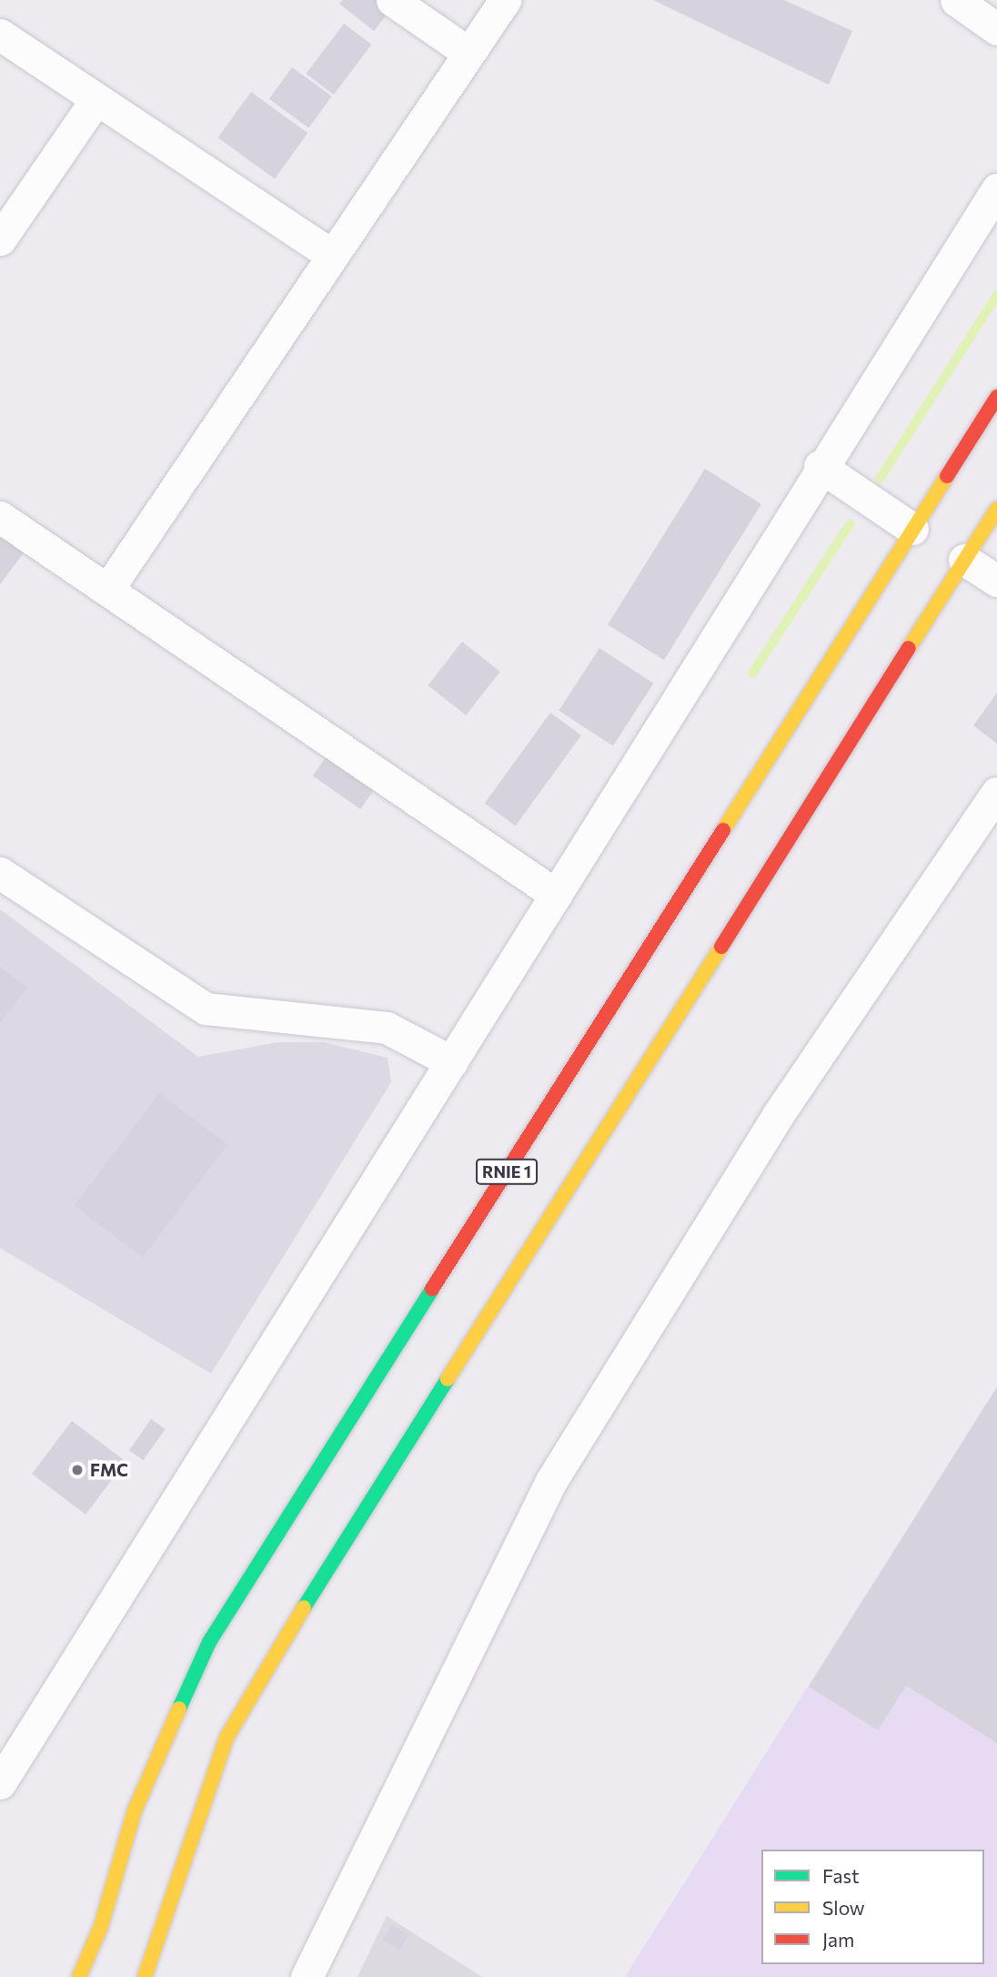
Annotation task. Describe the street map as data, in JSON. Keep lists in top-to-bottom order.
{
  "streets": {
    "highway": ["RNIE 1"]
  },
  "places": ["FMC"],
  "legend": ["Fast", "Slow", "Jam"]
}
